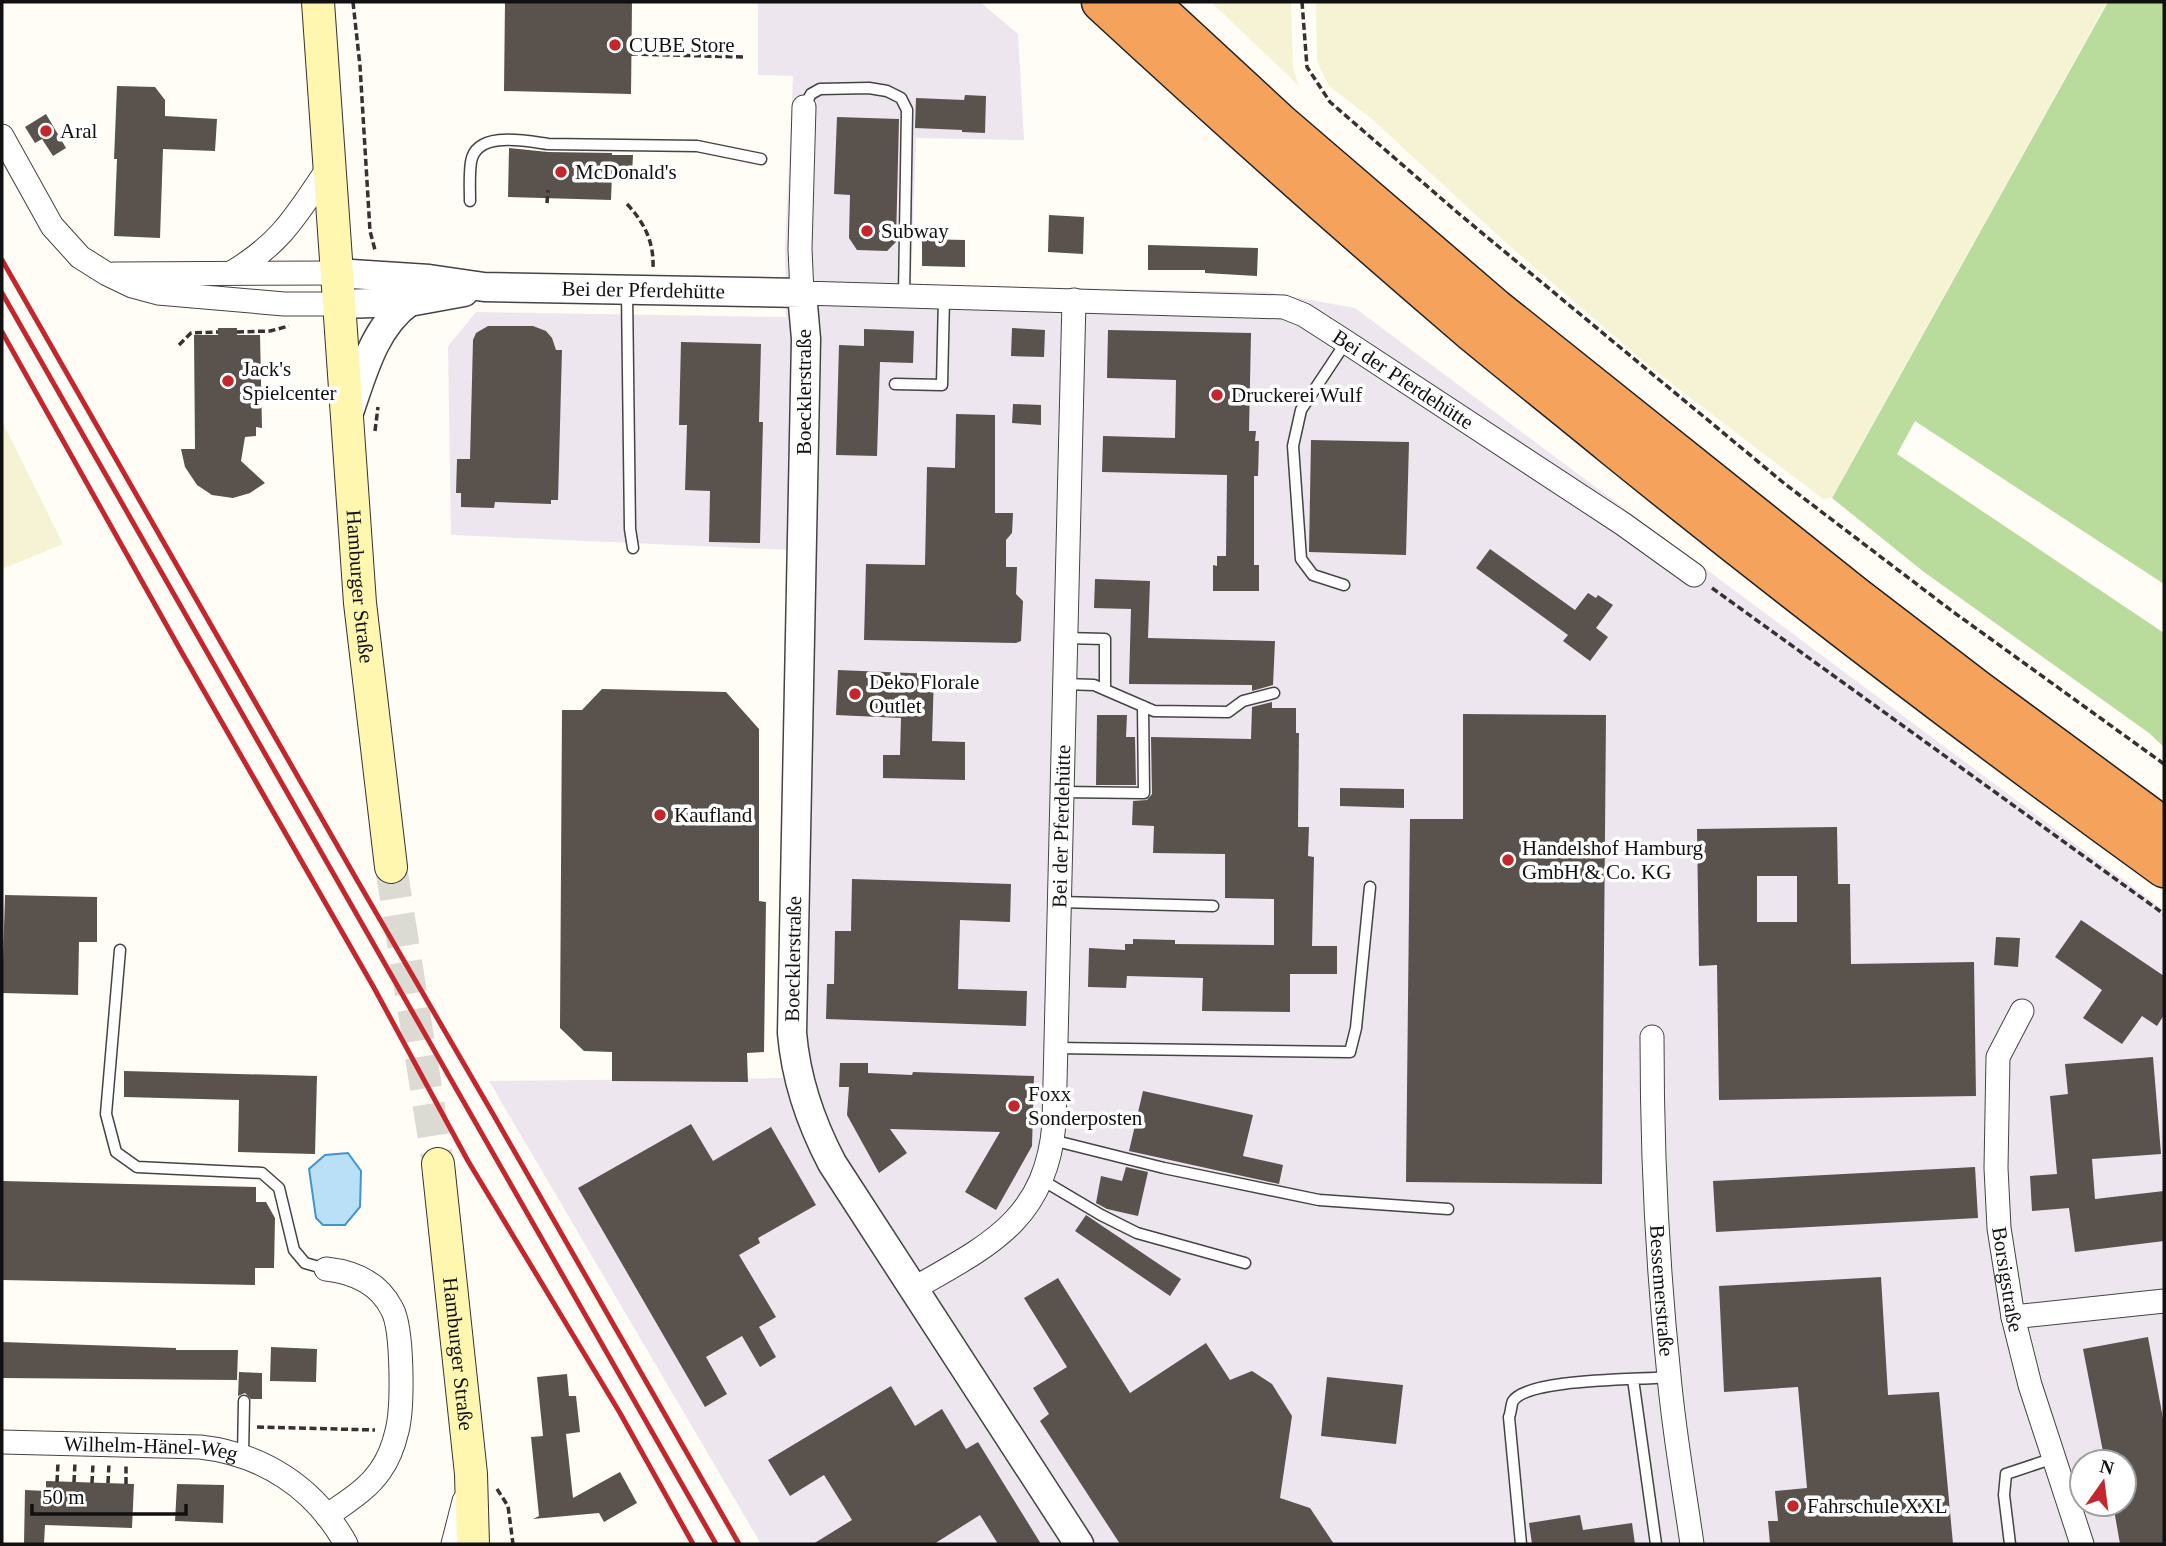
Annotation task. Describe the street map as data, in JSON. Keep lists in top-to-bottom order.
{
  "streets": {
    "main road": ["Hamburger Straße"],
    "street": [
      "Bei der Pferdehütte",
      "Boecklerstraße",
      "Borsigstraße",
      "Bessemerstraße",
      "Wilhelm-Hänel-Weg"
    ]
  },
  "crossings": [
    ["Bei der Pferdehütte", "Boecklerstraße"],
    ["Bei der Pferdehütte", "Hamburger Straße"]
  ],
  "places": [
    "CUBE Store",
    "Aral",
    "McDonald's",
    "Subway",
    "Jack's Spielcenter",
    "Druckerei Wulf",
    "Deko Florale Outlet",
    "Kaufland",
    "Handelshof Hamburg GmbH & Co. KG",
    "Foxx Sonderposten",
    "Fahrschule XXL"
  ],
  "scale_bar": "50 m",
  "north": "top"
}
